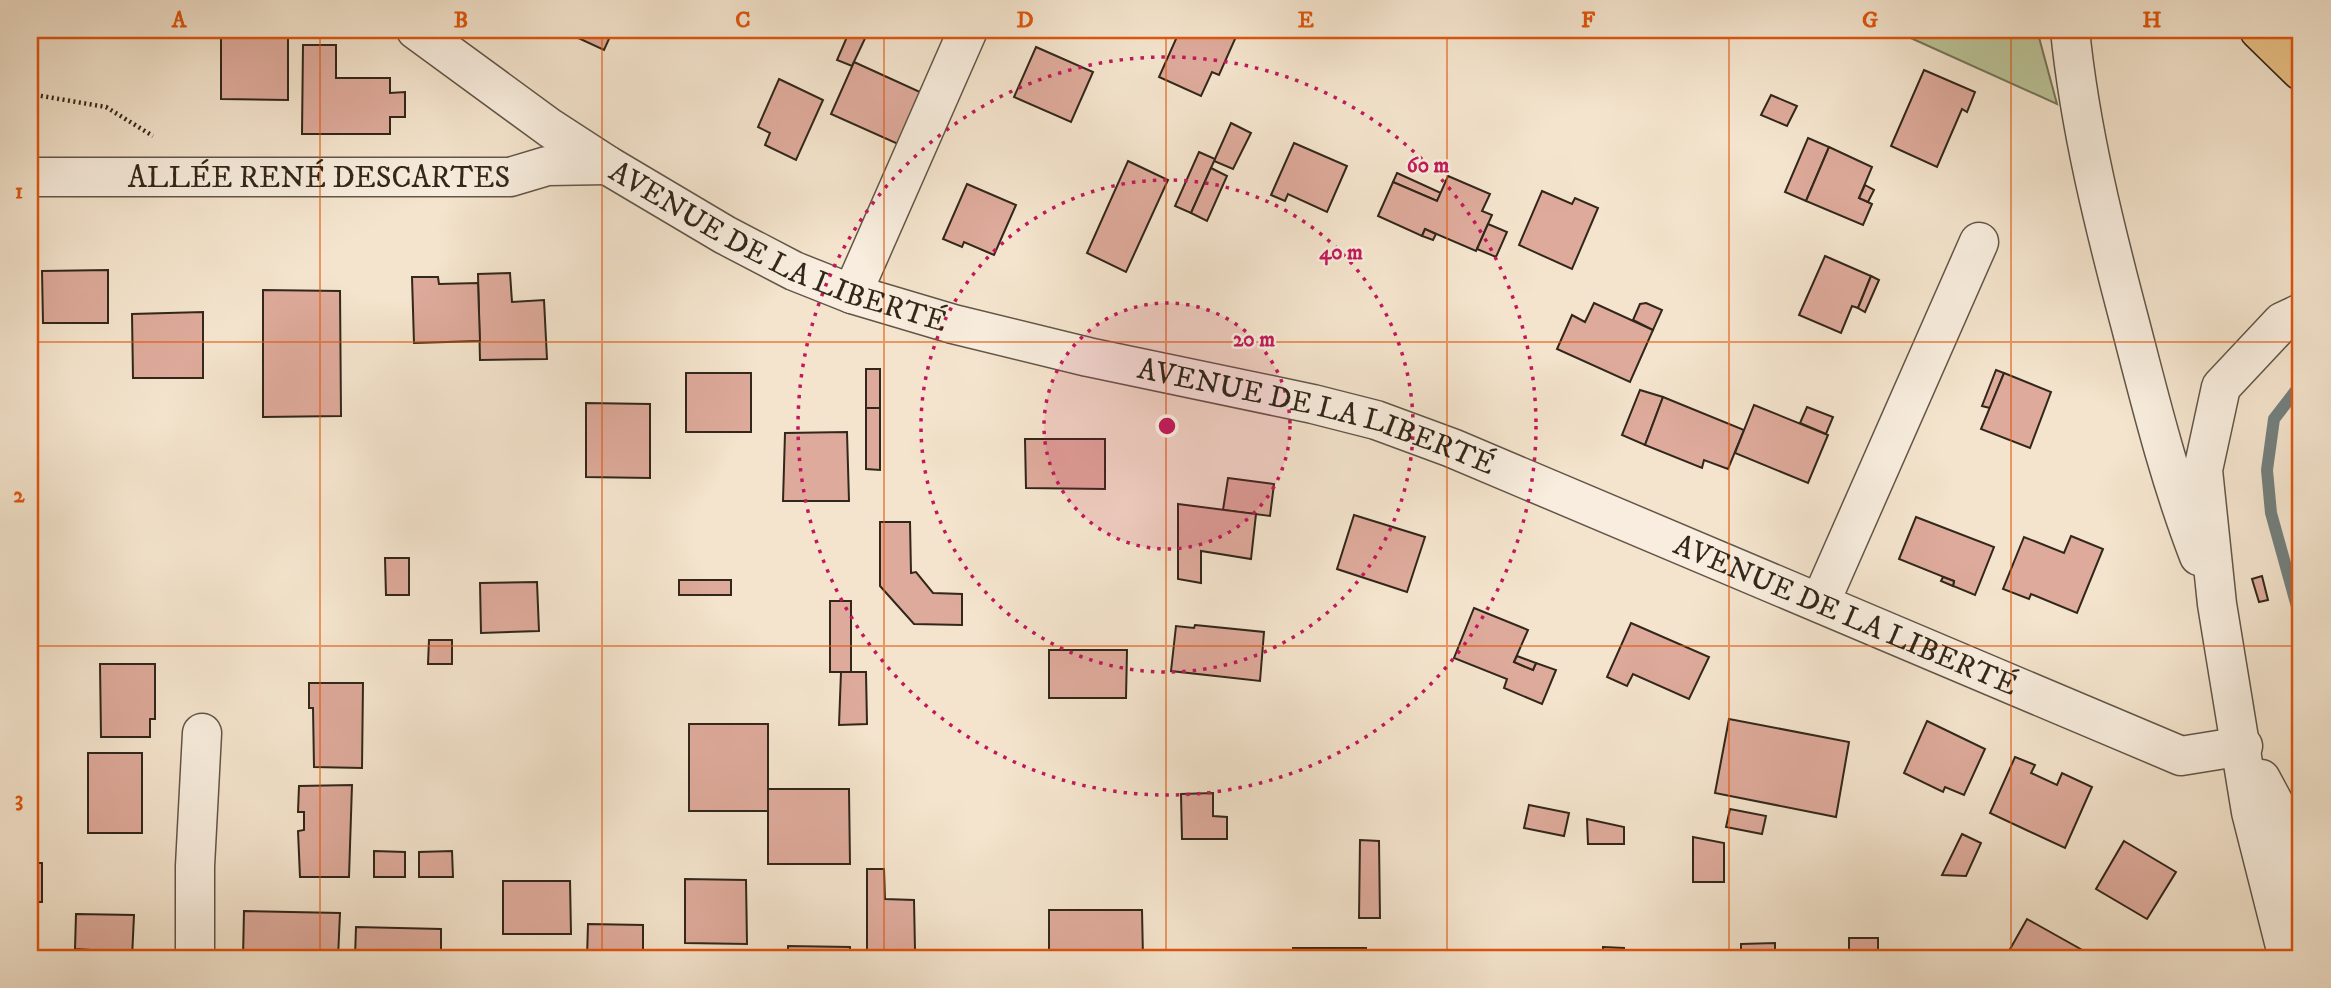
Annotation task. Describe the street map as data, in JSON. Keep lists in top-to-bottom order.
{
  "streets": {
    "street": ["ALLÉE RENÉ DESCARTES", "AVENUE DE LA LIBERTÉ"]
  },
  "crossings": [
    ["ALLÉE RENÉ DESCARTES", "AVENUE DE LA LIBERTÉ"]
  ],
  "grid": {
    "columns": [
      "A",
      "B",
      "C",
      "D",
      "E",
      "F",
      "G",
      "H"
    ],
    "rows": ["1", "2", "3"]
  },
  "rings": ["60 m", "40 m", "20 m"]
}
